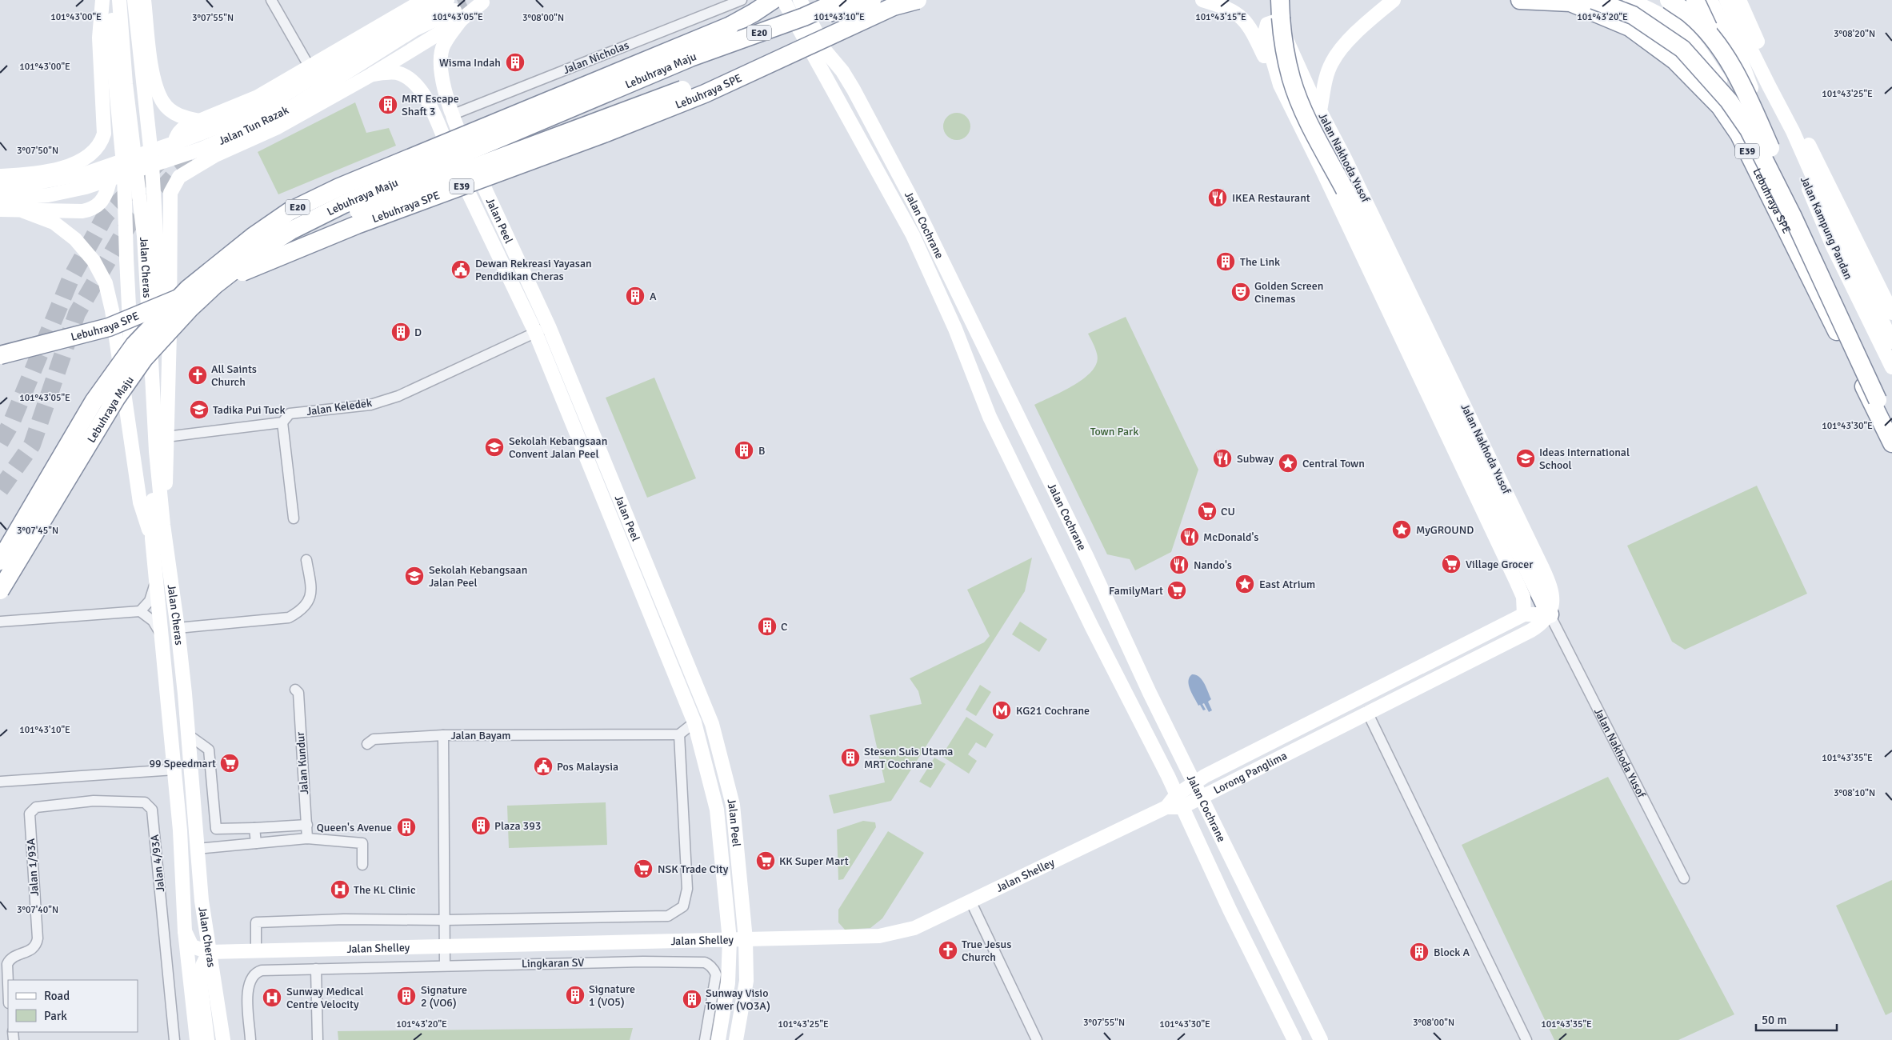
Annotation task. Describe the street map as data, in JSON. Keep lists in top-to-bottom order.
{
  "streets": {
    "highway": [
      "E20",
      "Lebuhraya Maju",
      "Lebuhraya SPE",
      "E39"
    ],
    "street": [
      "Jalan Nicholas",
      "Jalan Tun Razak",
      "Jalan Nakhoda Yusof",
      "Jalan Peel",
      "Jalan Cochrane",
      "Jalan Kampung Pandan",
      "Jalan Cheras",
      "Jalan Keledek",
      "Jalan Bayam",
      "Jalan Kundur",
      "Lorong Panglima",
      "Jalan 4/93A",
      "Jalan 1/93A",
      "Jalan Shelley",
      "Lingkaran SV"
    ]
  },
  "crossings": [
    ["Jalan Nicholas", "Jalan Peel"],
    ["Lebuhraya Maju", "Jalan Cochrane"],
    ["Jalan Tun Razak", "Jalan Peel"],
    ["Jalan Nakhoda Yusof", "Lorong Panglima"],
    ["Jalan Peel", "Jalan Keledek"],
    ["Jalan Peel", "Jalan Shelley"],
    ["Jalan Cochrane", "Lorong Panglima"],
    ["Jalan Cheras", "Jalan Shelley"],
    ["Jalan Bayam", "Jalan Shelley"],
    ["Jalan Bayam", "Lingkaran SV"],
    ["Lorong Panglima", "Jalan Shelley"],
    ["Jalan 4/93A", "Jalan 1/93A"]
  ],
  "parks": ["Town Park"],
  "places": {
    "building": [
      "Wisma Indah",
      "MRT Escape Shaft 3",
      "The Link",
      "A",
      "D",
      "B",
      "C",
      "Stesen Suis Utama MRT Cochrane",
      "Plaza 393",
      "Queen's Avenue",
      "Block A",
      "Signature 1 (VO5)",
      "Signature 2 (VO6)",
      "Sunway Visio Tower (VO3A)"
    ],
    "restaurant": [
      "IKEA Restaurant",
      "Subway",
      "McDonald's",
      "Nando's"
    ],
    "public building": ["Dewan Rekreasi Yayasan Pendidikan Cheras", "Pos Malaysia"],
    "theatre": ["Golden Screen Cinemas"],
    "church": ["All Saints Church", "True Jesus Church"],
    "school or university": [
      "Tadika Pui Tuck",
      "Sekolah Kebangsaan Convent Jalan Peel",
      "Ideas International School",
      "Sekolah Kebangsaan Jalan Peel"
    ],
    "place": ["Central Town", "MyGROUND", "East Atrium"],
    "supermarket": [
      "CU",
      "Village Grocer",
      "FamilyMart",
      "99 Speedmart",
      "KK Super Mart",
      "NSK Trade City"
    ],
    "metro station": ["KG21 Cochrane"],
    "hospital": ["The KL Clinic", "Sunway Medical Centre Velocity"]
  },
  "legend": ["Road", "Park"],
  "scale_bar": "50 m",
  "coordinates": [
    "101°43'00\"E",
    "101°43'05\"E",
    "101°43'10\"E",
    "101°43'15\"E",
    "101°43'20\"E",
    "3°07'55\"N",
    "3°08'00\"N",
    "3°08'20\"N",
    "101°43'25\"E",
    "3°07'50\"N",
    "101°43'30\"E",
    "3°07'45\"N",
    "101°43'35\"E",
    "3°08'10\"N",
    "3°07'40\"N"
  ]
}
